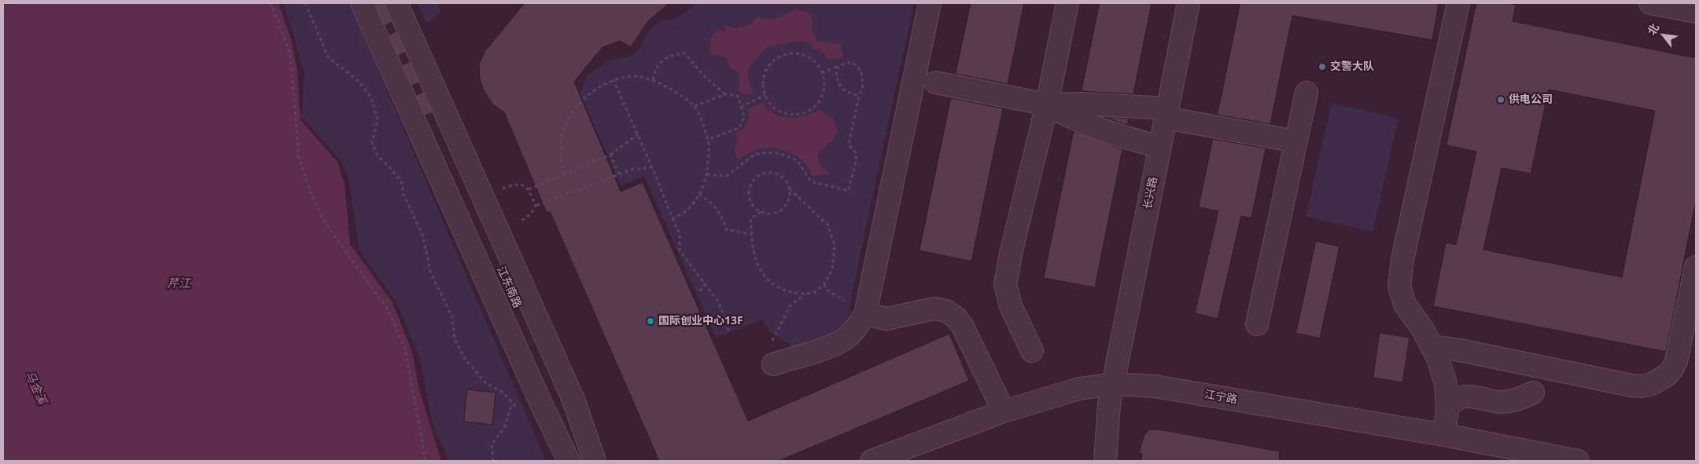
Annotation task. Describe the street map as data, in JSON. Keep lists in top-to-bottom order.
{
  "streets": {
    "street": ["长兴路", "江东南路", "江宁路"]
  },
  "crossings": [
    ["长兴路", "江宁路"]
  ],
  "water": ["芹江", "马金溪"],
  "places": ["交警大队", "供电公司", "国际创业中心13F"],
  "north": "top left"
}
